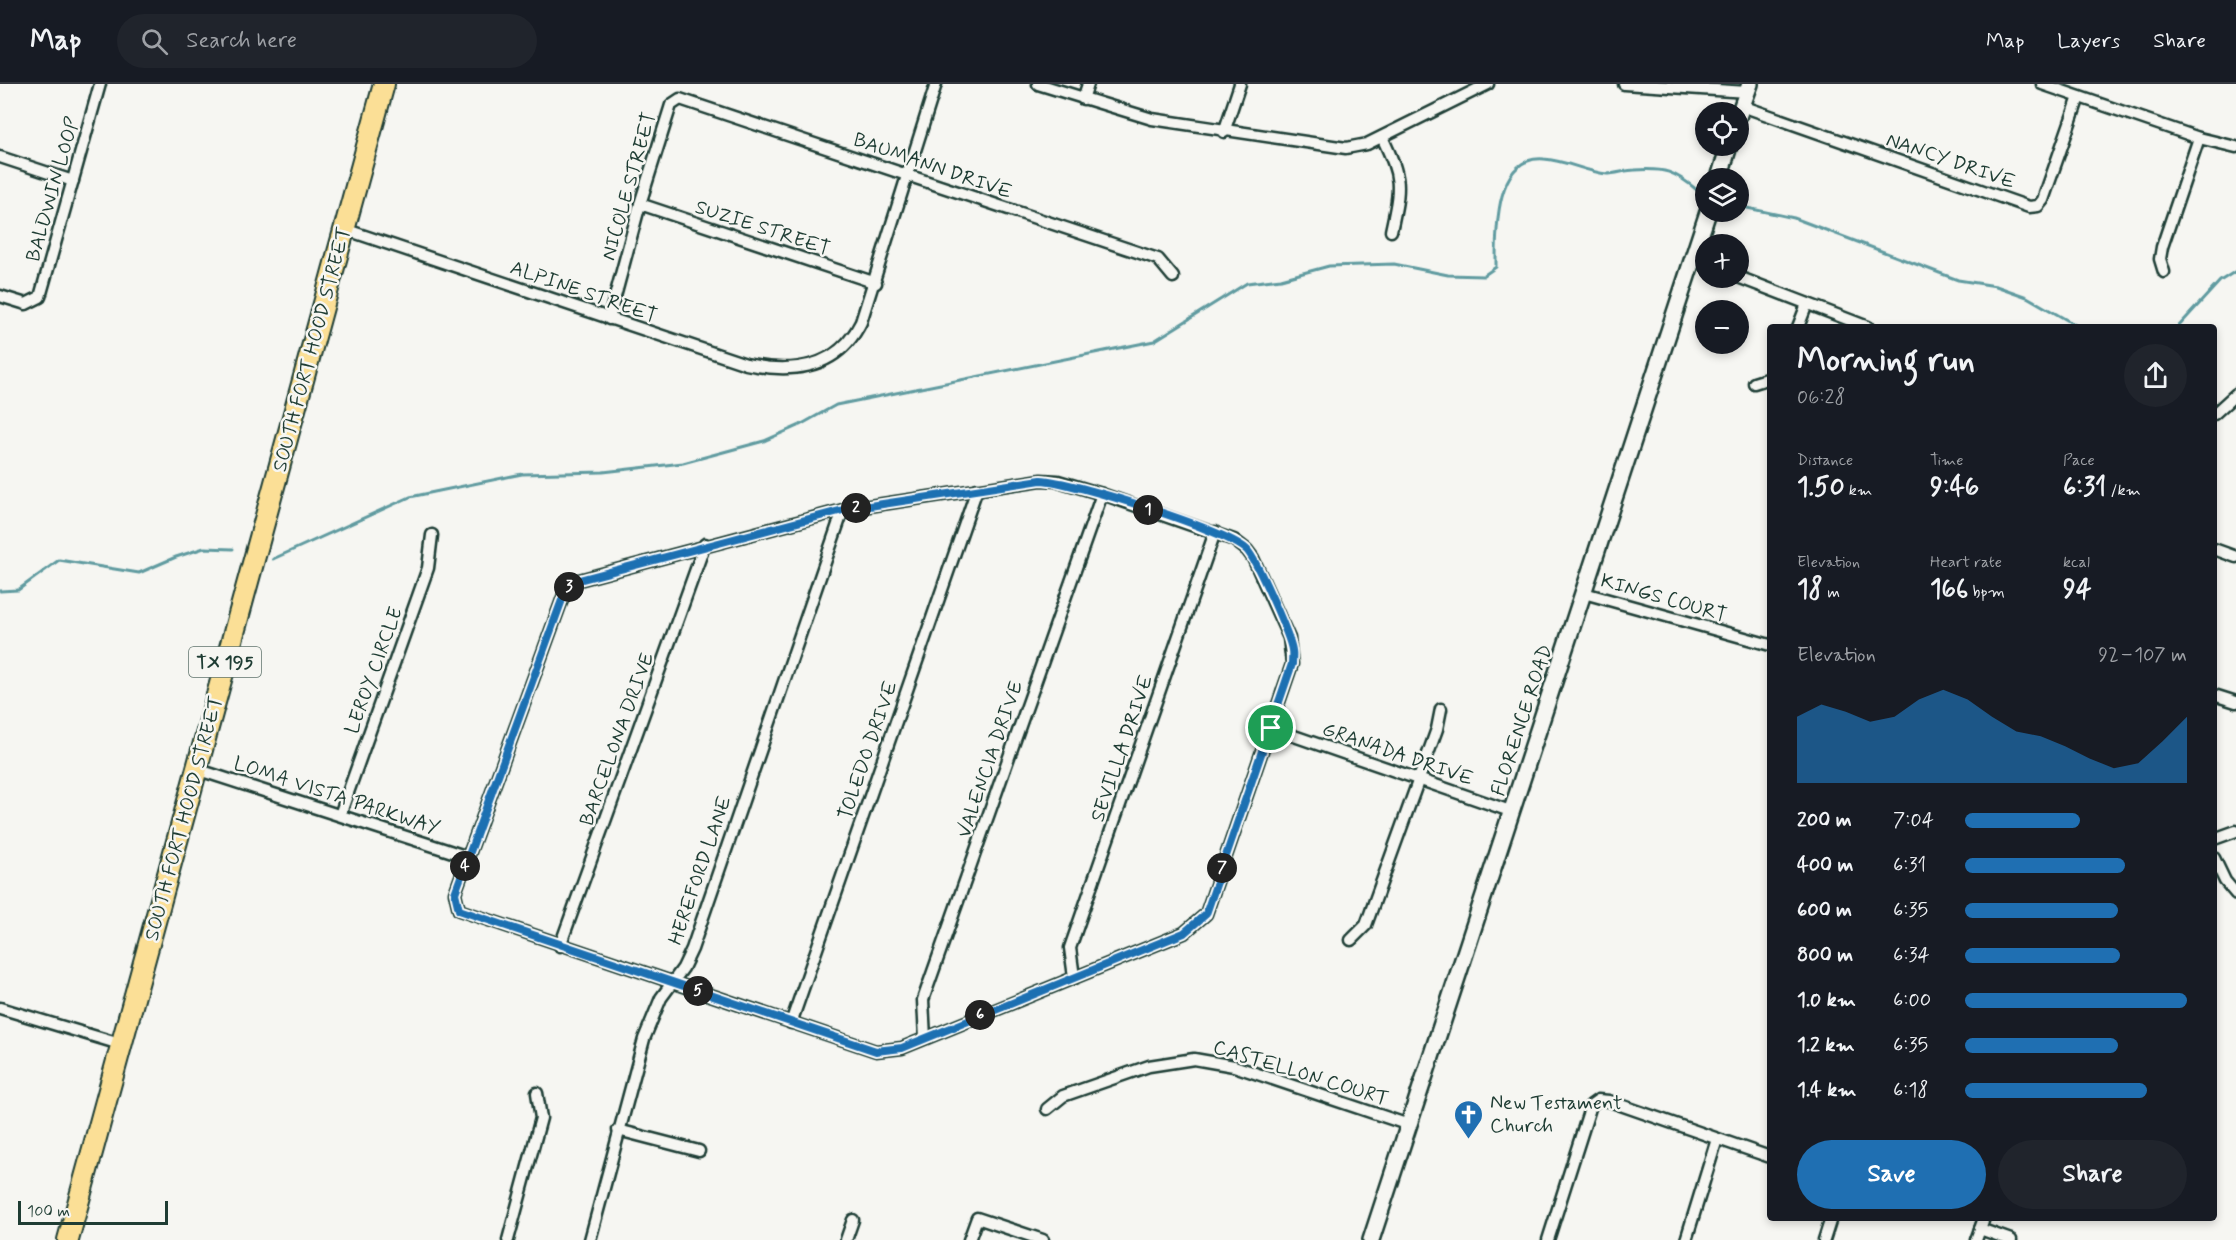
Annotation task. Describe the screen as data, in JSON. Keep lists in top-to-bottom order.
{
  "streets": {
    "highway": ["SOUTH FORT HOOD STREET", "TX 195"],
    "street": [
      "NANCY DRIVE",
      "BAUMANN DRIVE",
      "NICOLE STREET",
      "BALDWIN LOOP",
      "SUZIE STREET",
      "ALPINE STREET",
      "KINGS COURT",
      "LEROY CIRCLE",
      "FLORENCE ROAD",
      "BARCELONA DRIVE",
      "SEVILLA DRIVE",
      "TOLEDO DRIVE",
      "GRANADA DRIVE",
      "VALENCIA DRIVE",
      "LOMA VISTA PARKWAY",
      "HEREFORD LANE",
      "CASTELLON COURT"
    ]
  },
  "crossings": [
    ["BAUMANN DRIVE", "NICOLE STREET"],
    ["BAUMANN DRIVE", "ALPINE STREET"],
    ["NICOLE STREET", "SUZIE STREET"],
    ["NICOLE STREET", "ALPINE STREET"],
    ["SUZIE STREET", "ALPINE STREET"],
    ["ALPINE STREET", "SOUTH FORT HOOD STREET"],
    ["SOUTH FORT HOOD STREET", "LOMA VISTA PARKWAY"],
    ["KINGS COURT", "FLORENCE ROAD"],
    ["LEROY CIRCLE", "LOMA VISTA PARKWAY"],
    ["FLORENCE ROAD", "GRANADA DRIVE"],
    ["FLORENCE ROAD", "CASTELLON COURT"]
  ],
  "places": {
    "church": ["New Testament Church"]
  },
  "scale_bar": "100 m",
  "page": {
    "header": "Map",
    "search": "Search here",
    "nav": ["Map", "Layers", "Share"],
    "map_buttons": ["+", "−"],
    "heading": ["Morning run", "06:28"],
    "stats": [
      ["Distance", "1.50 km"],
      ["Time", "9:46"],
      ["Pace", "6:31 /km"],
      ["Elevation", "18 m"],
      ["Heart rate", "166 bpm"],
      ["kcal", "94"]
    ],
    "pins": [
      "2",
      "1",
      "3",
      "4",
      "7",
      "5",
      "6"
    ],
    "chart": ["Elevation", "92–107 m"],
    "list": [
      {
        "name": "200 m",
        "note": "7:04"
      },
      {
        "name": "400 m",
        "note": "6:31"
      },
      {
        "name": "600 m",
        "note": "6:35"
      },
      {
        "name": "800 m",
        "note": "6:34"
      },
      {
        "name": "1.0 km",
        "note": "6:00"
      },
      {
        "name": "1.2 km",
        "note": "6:35"
      },
      {
        "name": "1.4 km",
        "note": "6:18"
      }
    ],
    "buttons": ["Save", "Share"],
    "scale": "100 m"
  }
}
